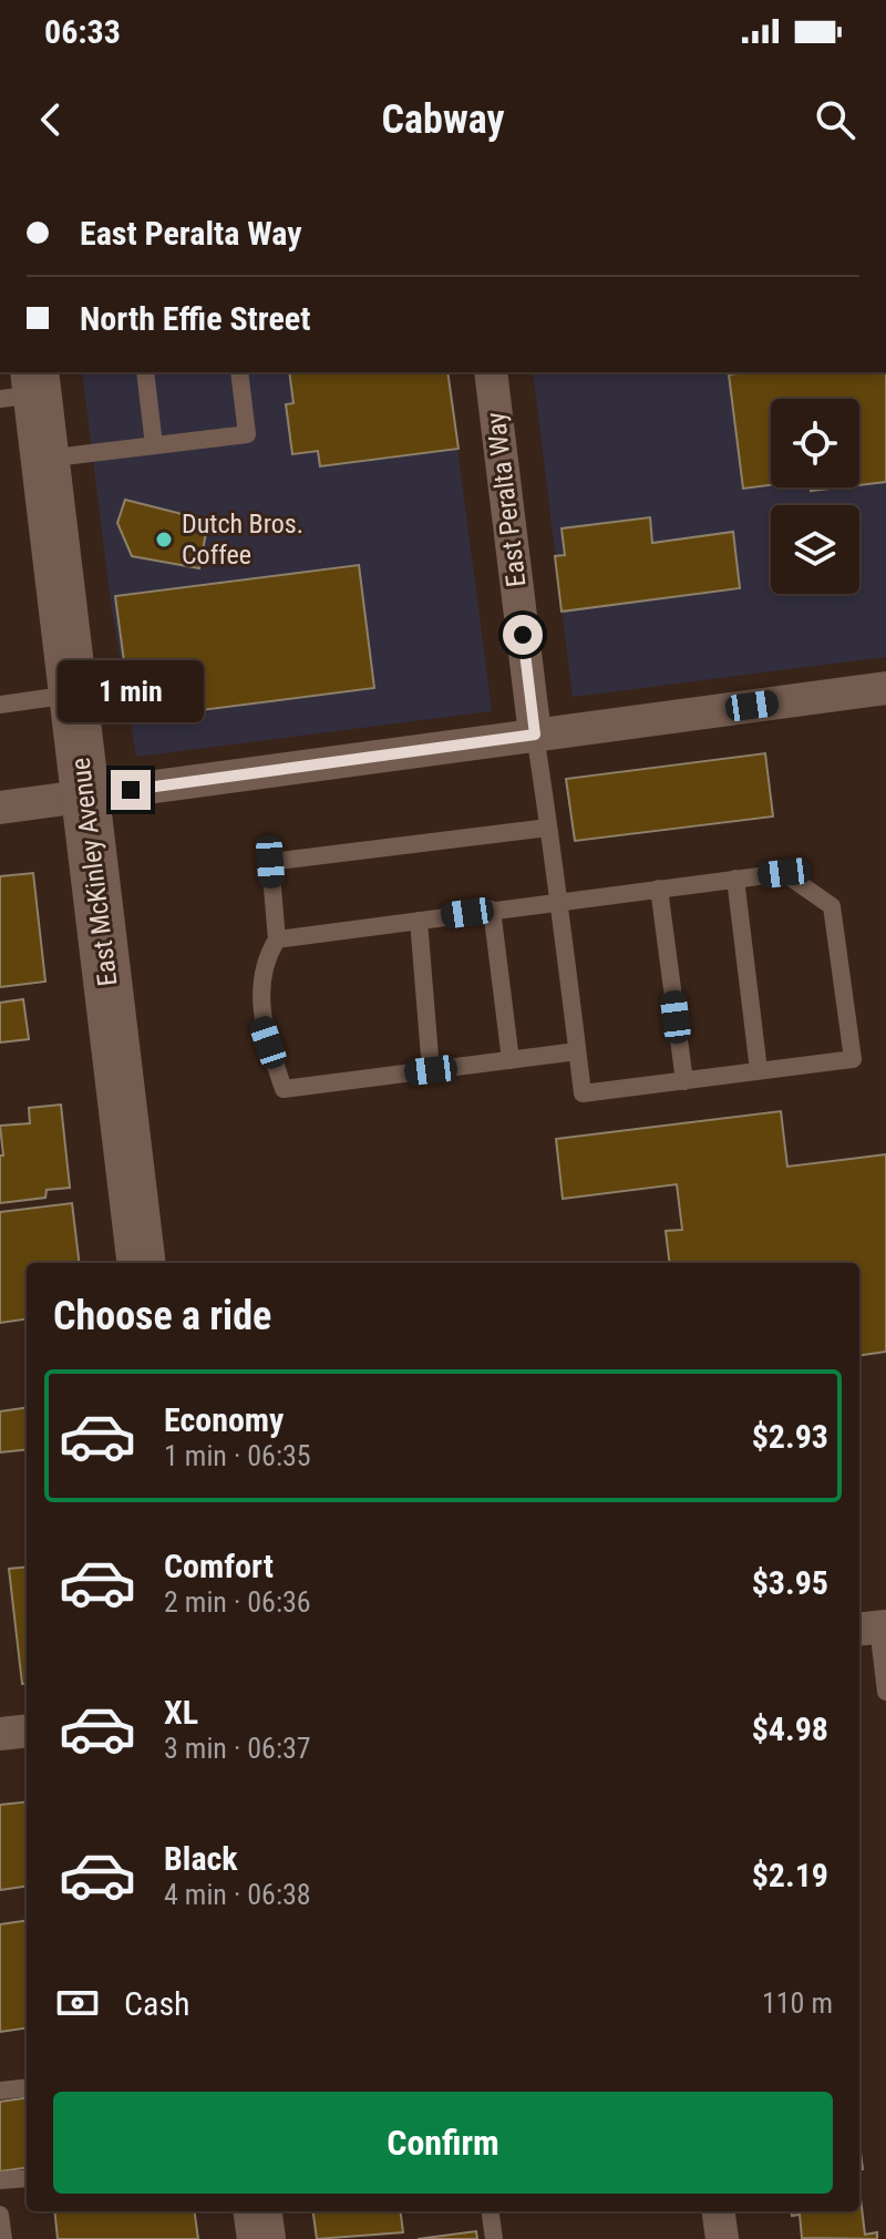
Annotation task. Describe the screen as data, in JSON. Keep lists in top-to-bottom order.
{
  "streets": {
    "main road": ["East McKinley Avenue"],
    "street": ["East Peralta Way"]
  },
  "places": ["Dutch Bros. Coffee"],
  "page": {
    "status": "06:33",
    "header": "Cabway",
    "banner": ["East Peralta Way", "North Effie Street"],
    "bubble": "1 min",
    "heading": "Choose a ride",
    "list": [
      {
        "name": "Economy",
        "note": "1 min · 06:35",
        "value": "$2.93"
      },
      {
        "name": "Comfort",
        "note": "2 min · 06:36",
        "value": "$3.95"
      },
      {
        "name": "XL",
        "note": "3 min · 06:37",
        "value": "$4.98"
      },
      {
        "name": "Black",
        "note": "4 min · 06:38",
        "value": "$2.19"
      }
    ],
    "pay": ["Cash", "110 m"],
    "buttons": "Confirm"
  }
}
